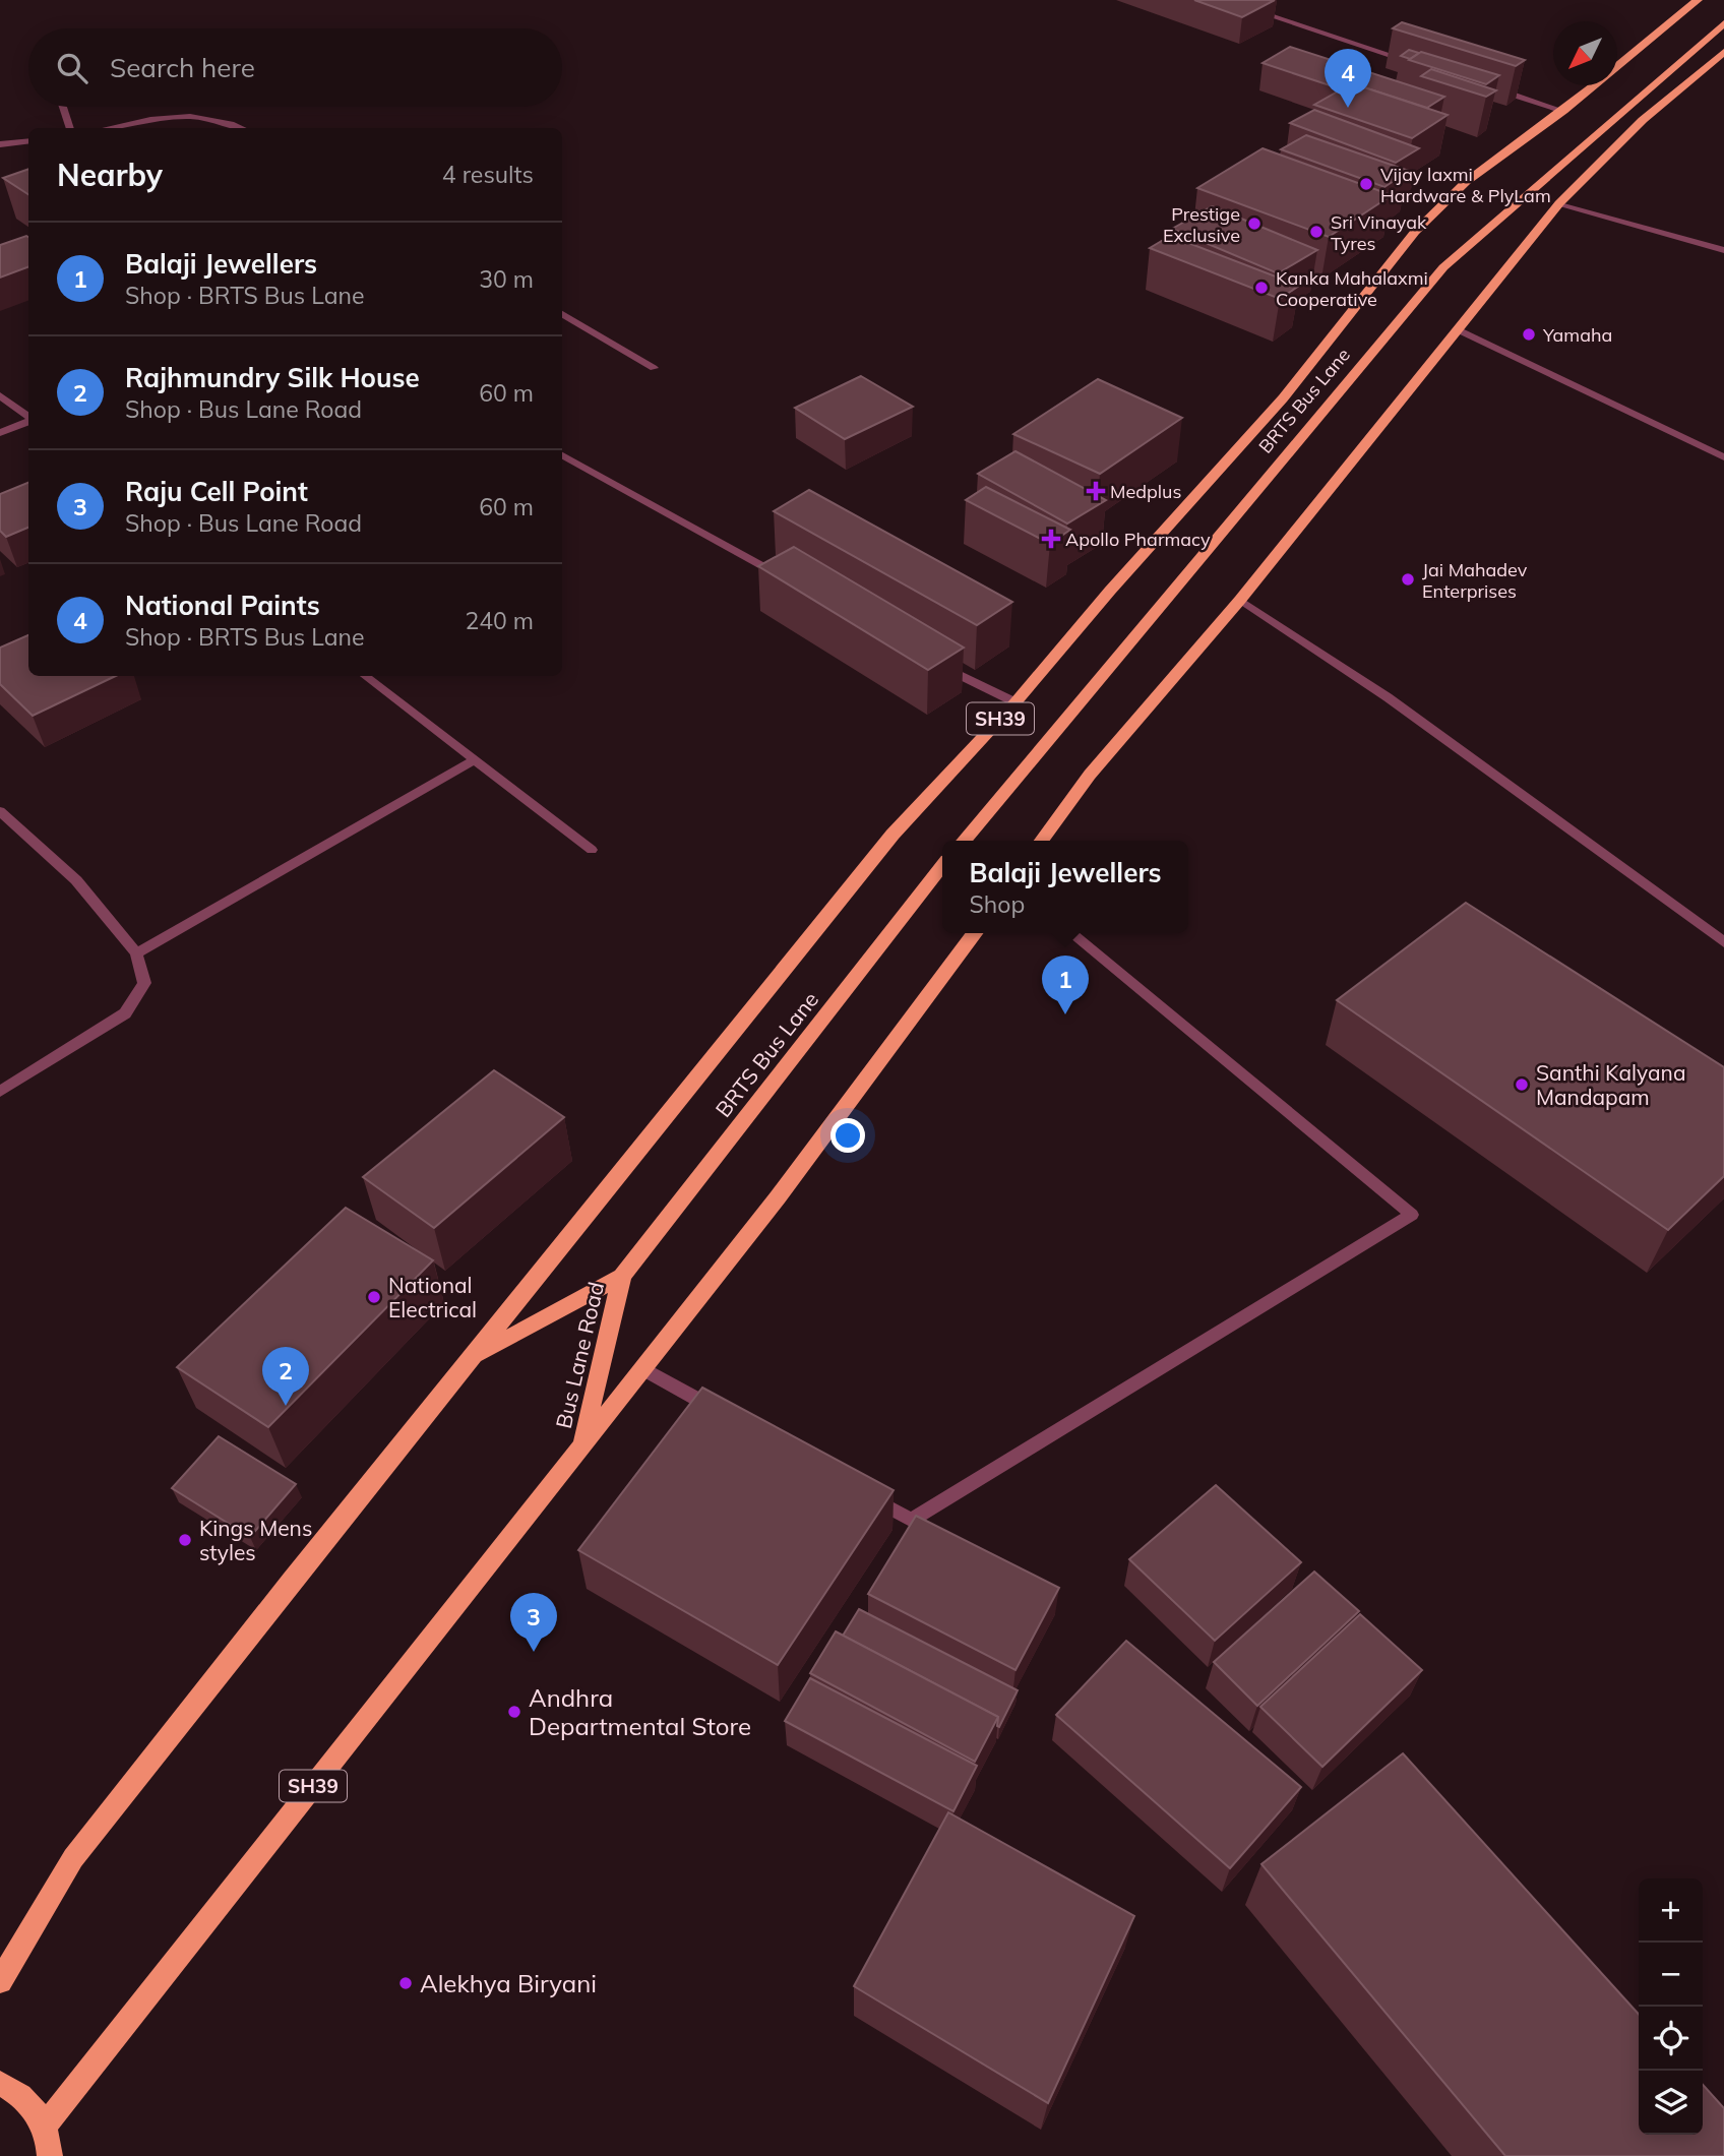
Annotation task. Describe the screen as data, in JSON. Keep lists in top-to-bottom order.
{
  "streets": {
    "main road": ["BRTS Bus Lane", "SH39", "Bus Lane Road"]
  },
  "crossings": [
    ["BRTS Bus Lane", "Bus Lane Road"],
    ["SH39", "Bus Lane Road"]
  ],
  "places": {
    "other": [
      "Vijay laxmi Hardware & PlyLam",
      "Prestige Exclusive",
      "Sri Vinayak Tyres",
      "Kanka Mahalaxmi Cooperative",
      "Yamaha",
      "Jai Mahadev Enterprises",
      "Santhi Kalyana Mandapam",
      "National Electrical",
      "Kings Mens styles",
      "Andhra Departmental Store",
      "Alekhya Biryani"
    ],
    "health": ["Medplus", "Apollo Pharmacy"]
  },
  "north": "bottom left",
  "page": {
    "search": "Search here",
    "pins": [
      "4",
      "1",
      "2",
      "3"
    ],
    "heading": ["Nearby", "4 results"],
    "list": [
      {
        "mark": "1",
        "name": "Balaji Jewellers",
        "note": "Shop · BRTS Bus Lane",
        "value": "30 m"
      },
      {
        "mark": "2",
        "name": "Rajhmundry Silk House",
        "note": "Shop · Bus Lane Road",
        "value": "60 m"
      },
      {
        "mark": "3",
        "name": "Raju Cell Point",
        "note": "Shop · Bus Lane Road",
        "value": "60 m"
      },
      {
        "mark": "4",
        "name": "National Paints",
        "note": "Shop · BRTS Bus Lane",
        "value": "240 m"
      }
    ],
    "popup": ["Balaji Jewellers", "Shop"],
    "map_buttons": ["+", "−"]
  }
}
